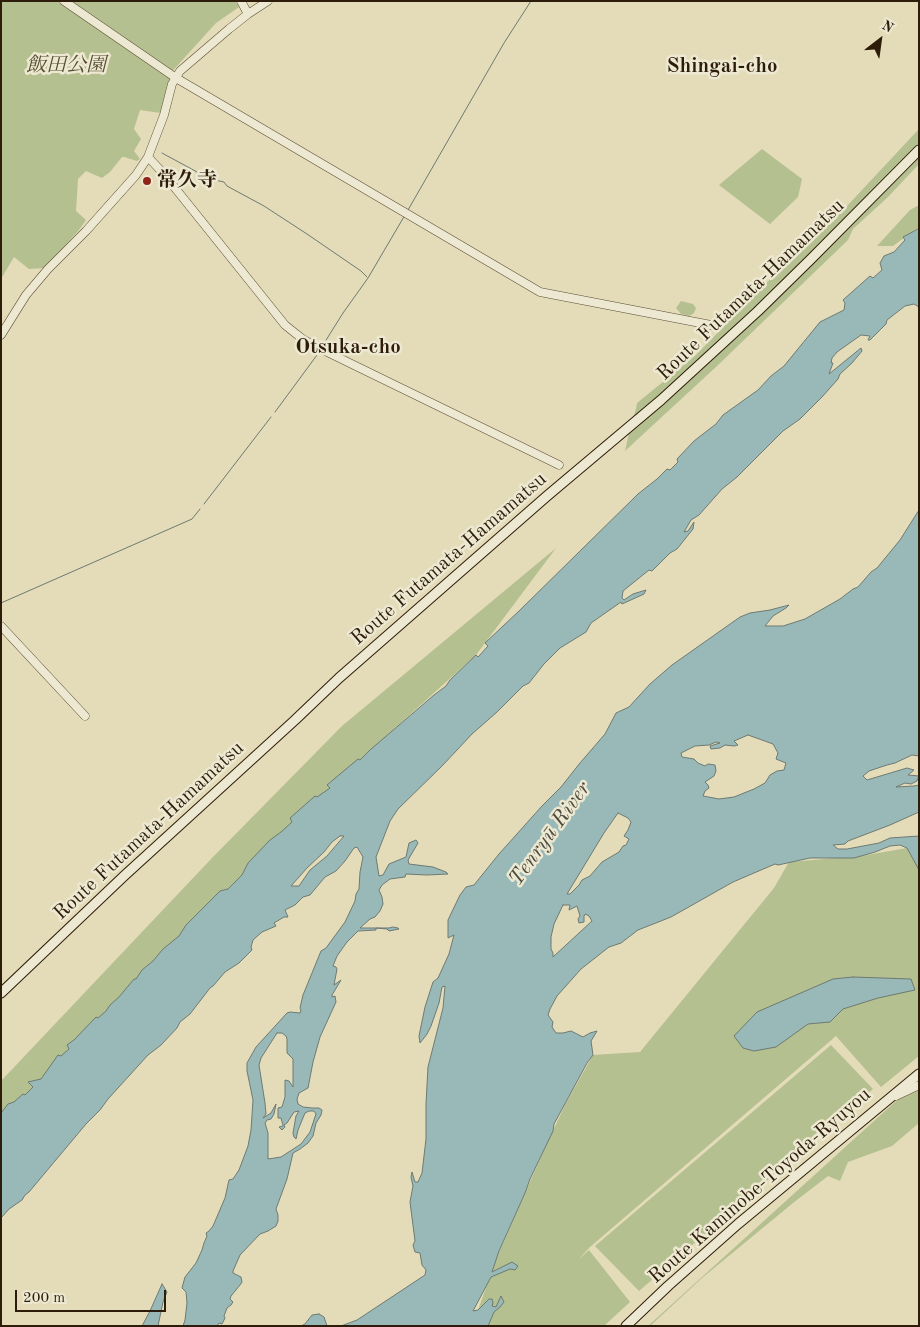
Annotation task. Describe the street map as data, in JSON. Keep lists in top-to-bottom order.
{
  "streets": {
    "main road": ["Route Futamata-Hamamatsu", "Route Kaminobe-Toyoda-Ryuyou"]
  },
  "districts": ["Shingai-cho", "Otsuka-cho"],
  "water": ["Tenryū River"],
  "parks": ["飯田公園"],
  "places": ["常久寺"],
  "scale_bar": "200 m",
  "north": "top right"
}
